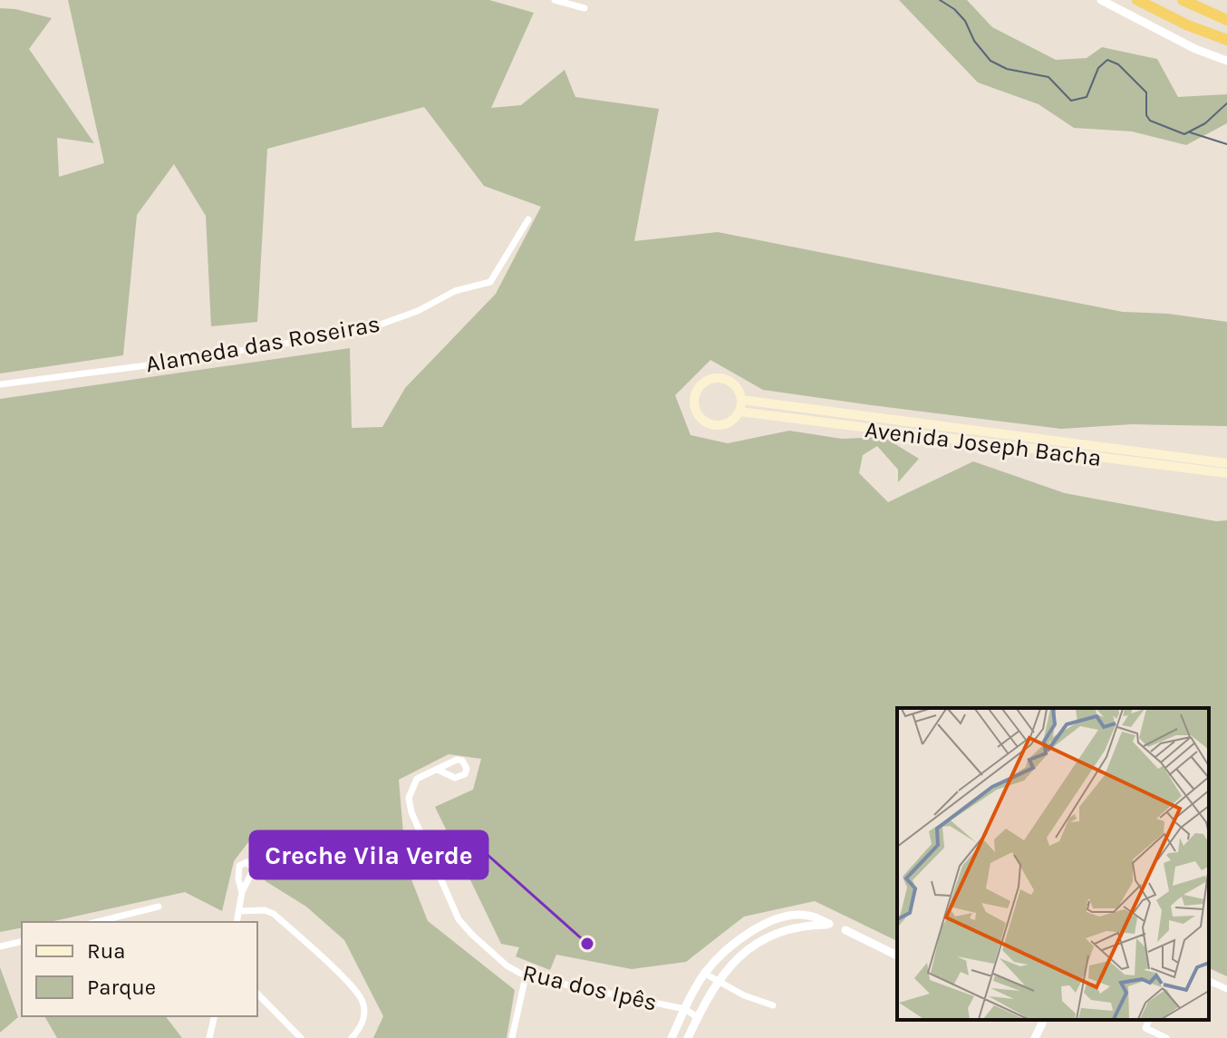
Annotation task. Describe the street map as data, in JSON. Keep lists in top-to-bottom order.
{
  "streets": {
    "main road": ["Avenida Joseph Bacha"],
    "street": ["Alameda das Roseiras", "Rua dos Ipês"]
  },
  "places": ["Creche Vila Verde"],
  "legend": ["Rua", "Parque"]
}
